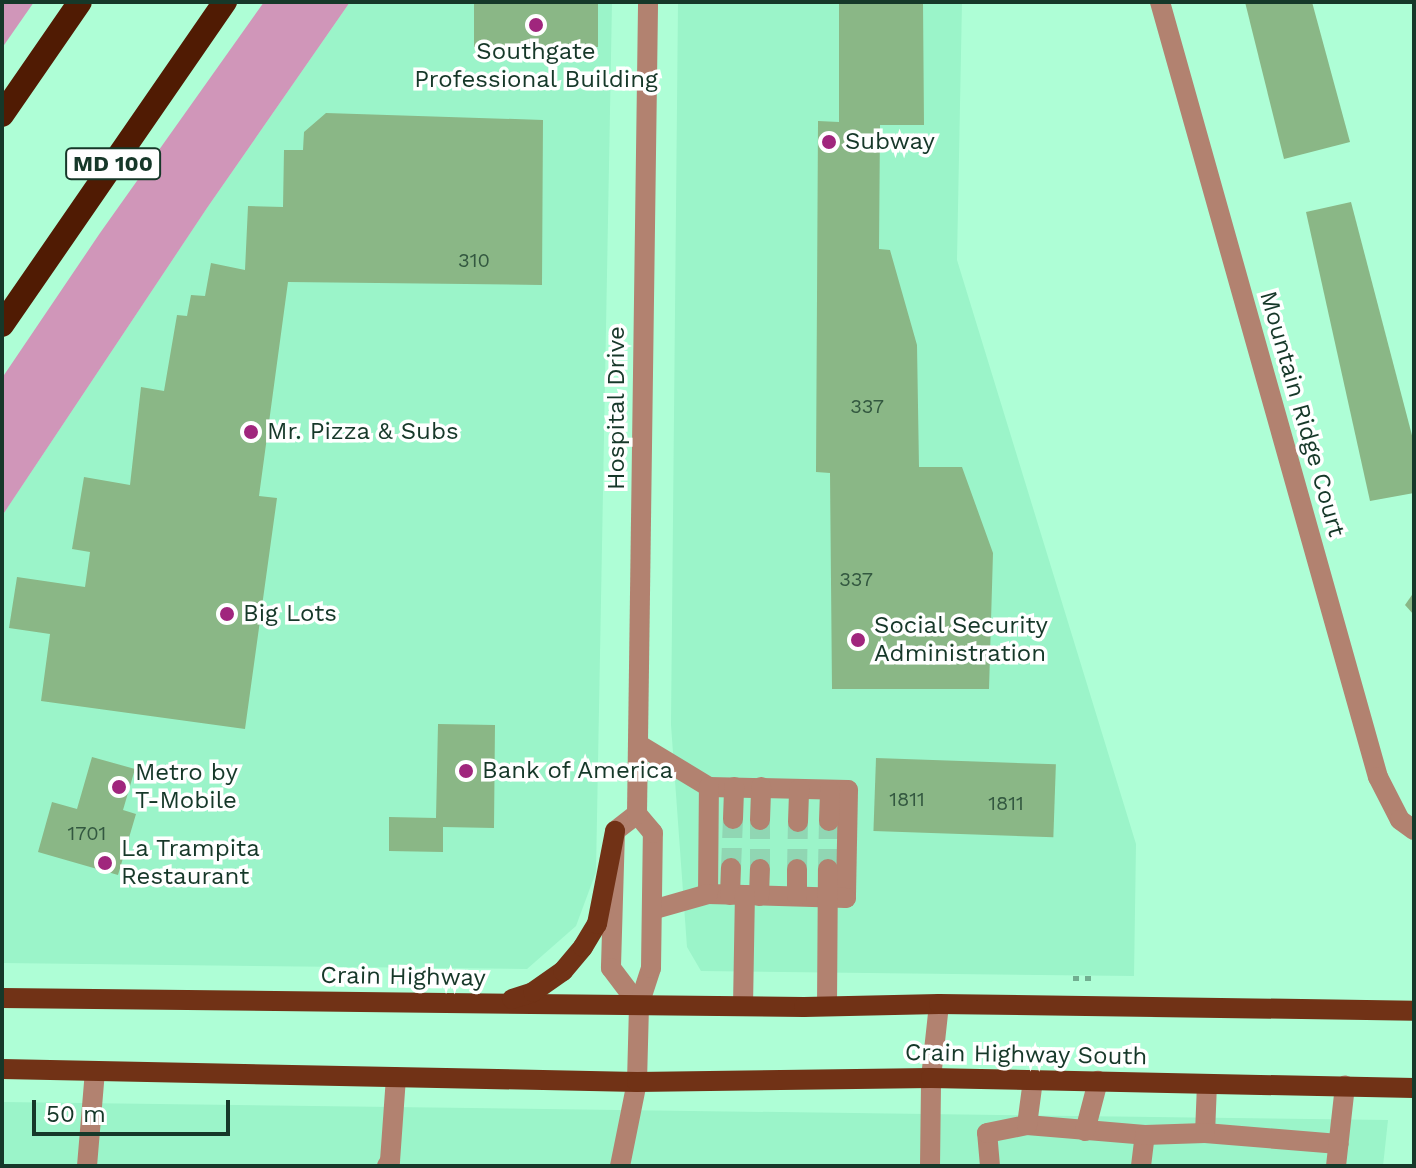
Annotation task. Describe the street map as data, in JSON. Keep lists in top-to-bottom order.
{
  "streets": {
    "highway": ["MD 100"],
    "main road": ["Crain Highway", "Crain Highway South"],
    "street": ["Hospital Drive", "Mountain Ridge Court"]
  },
  "crossings": [
    ["Hospital Drive", "Crain Highway"],
    ["Hospital Drive", "Crain Highway South"],
    ["Crain Highway", "Crain Highway South"]
  ],
  "places": [
    "Southgate Professional Building",
    "Subway",
    "Mr. Pizza & Subs",
    "Big Lots",
    "Social Security Administration",
    "Bank of America",
    "Metro by T-Mobile",
    "La Trampita Restaurant"
  ],
  "house_numbers": [
    "310",
    "337",
    "337",
    "1811",
    "1811",
    "1701"
  ],
  "scale_bar": "50 m"
}
